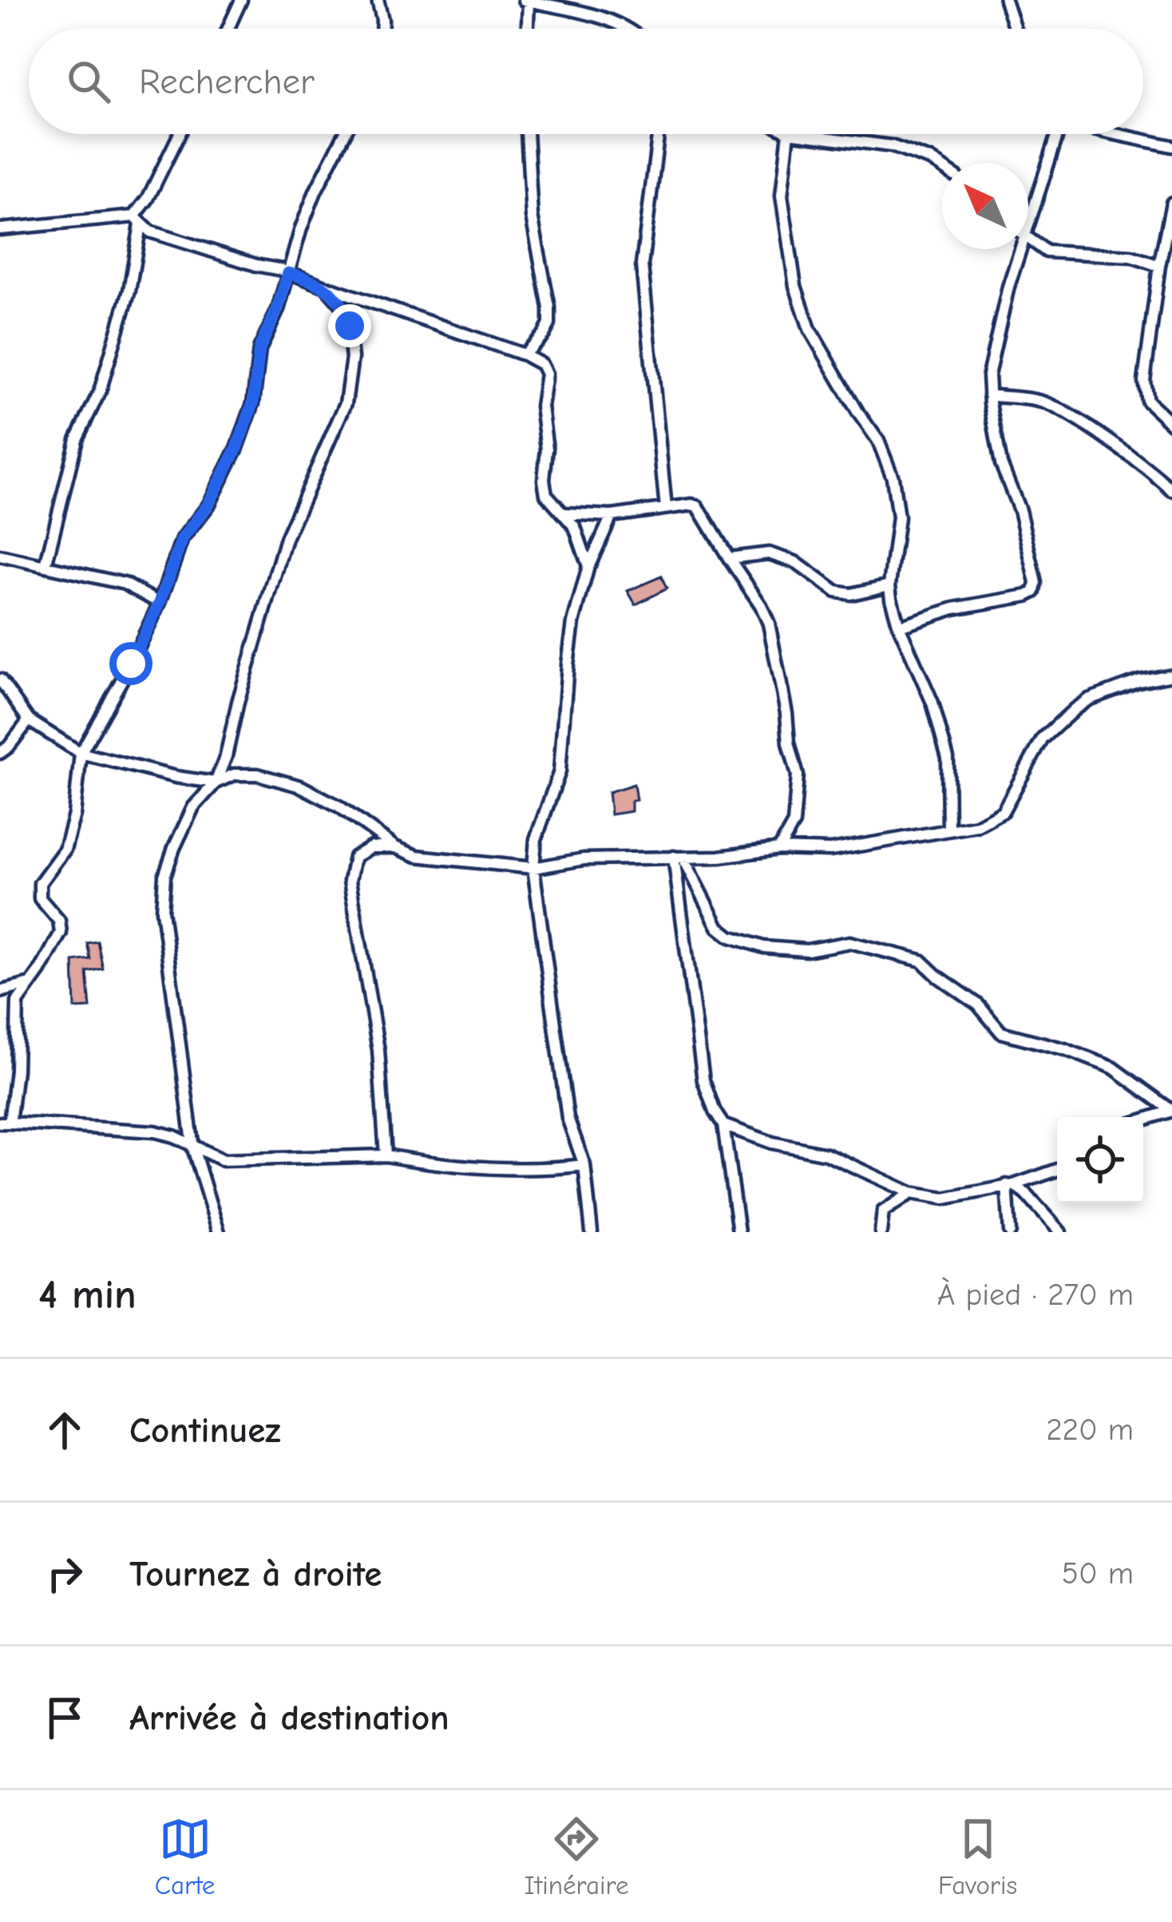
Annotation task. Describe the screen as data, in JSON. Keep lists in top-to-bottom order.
{
  "north": "top left",
  "page": {
    "search": "Rechercher",
    "heading": ["4 min", "À pied · 270 m"],
    "list": [
      ["Continuez", "220 m"],
      ["Tournez à droite", "50 m"],
      "Arrivée à destination"
    ],
    "nav": ["Carte", "Itinéraire", "Favoris"]
  }
}
